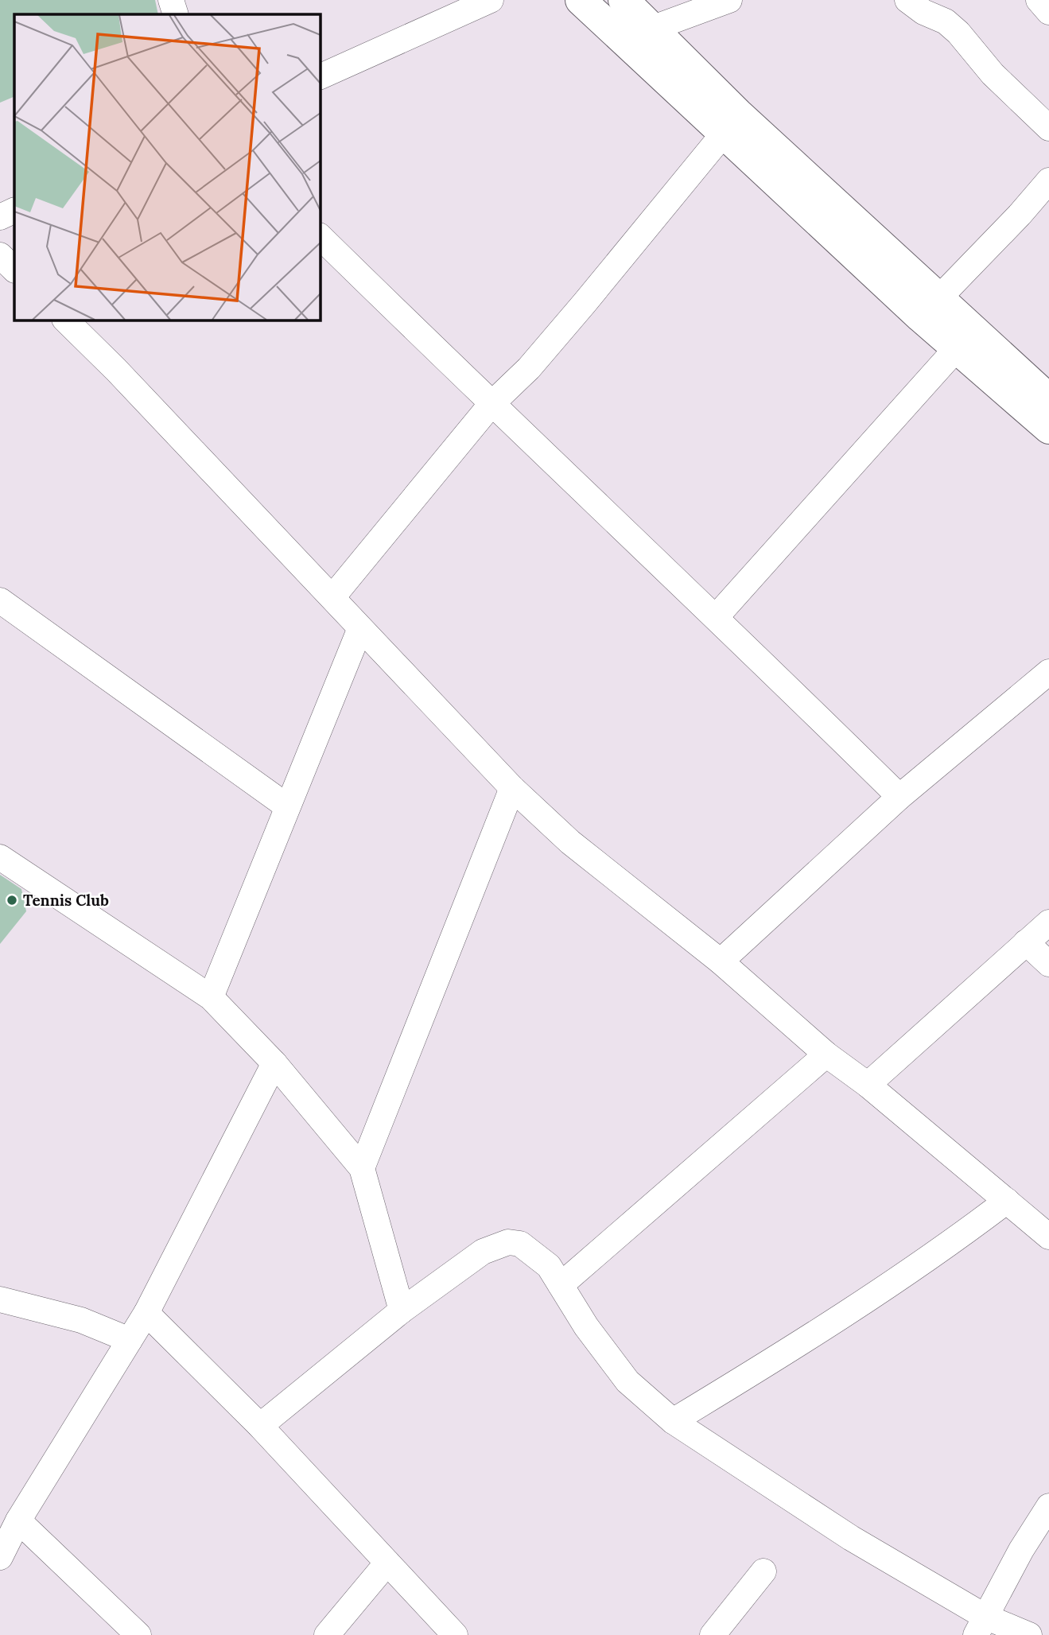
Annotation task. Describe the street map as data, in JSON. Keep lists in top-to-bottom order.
{
  "places": ["Tennis Club"]
}
